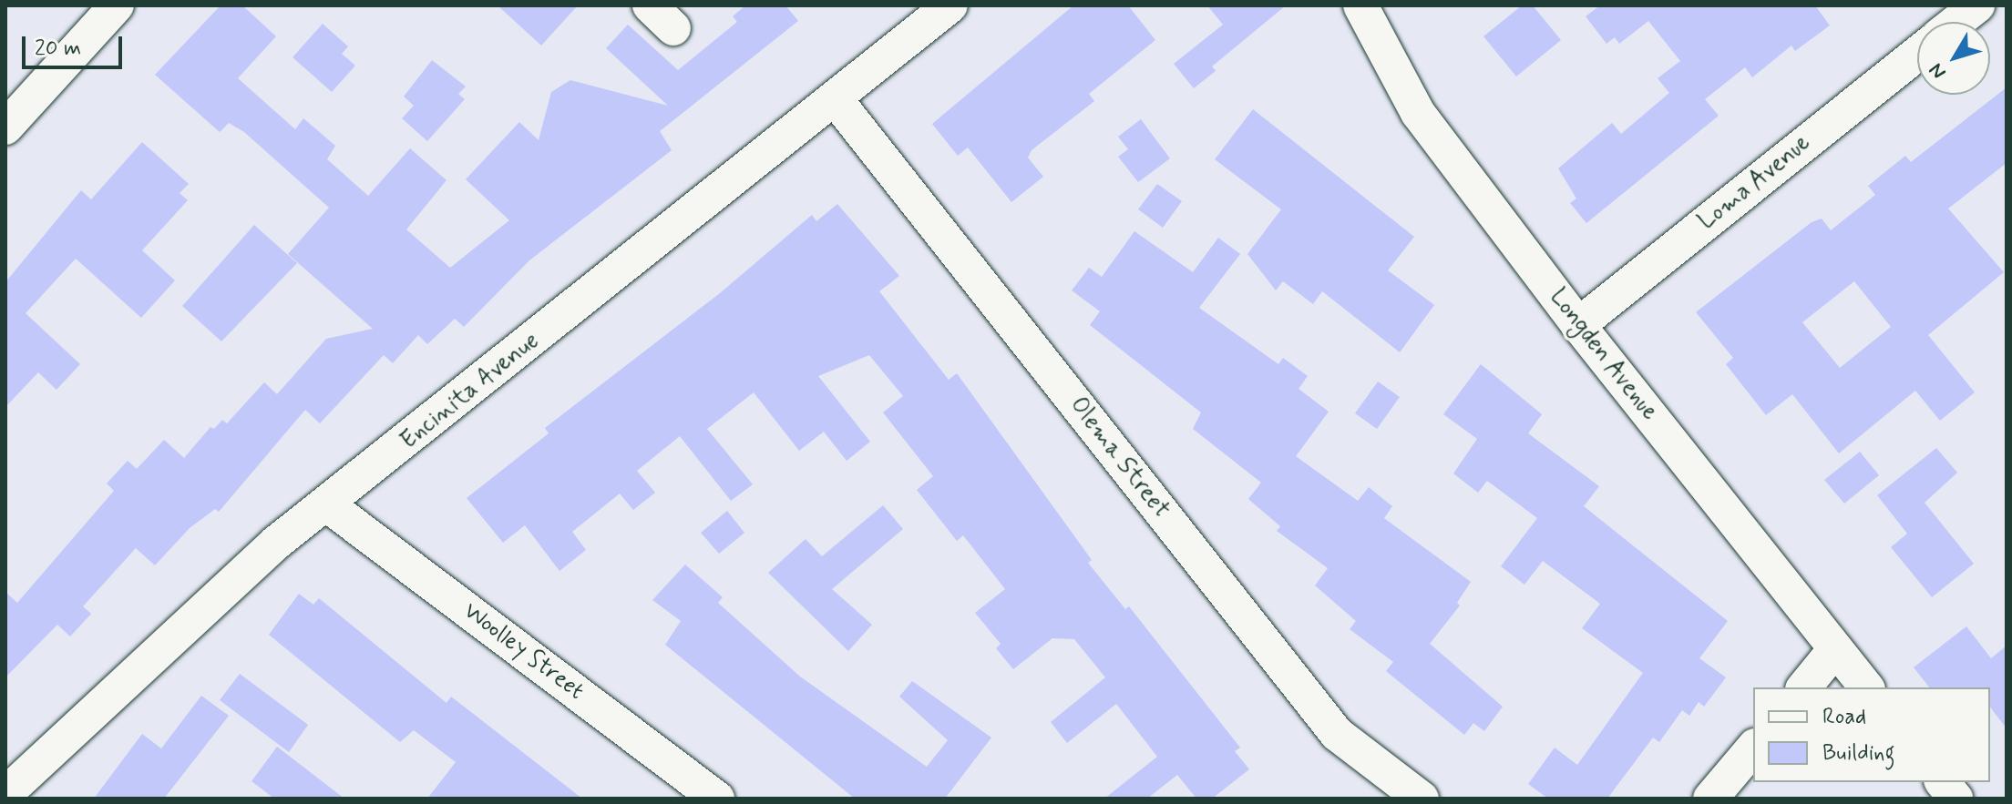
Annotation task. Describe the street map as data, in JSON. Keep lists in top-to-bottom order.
{
  "streets": {
    "street": [
      "Loma Avenue",
      "Longden Avenue",
      "Encinita Avenue",
      "Olema Street",
      "Woolley Street"
    ]
  },
  "crossings": [
    ["Loma Avenue", "Longden Avenue"],
    ["Encinita Avenue", "Olema Street"],
    ["Encinita Avenue", "Woolley Street"]
  ],
  "legend": ["Road", "Building"],
  "scale_bar": "20 m",
  "north": "bottom left"
}
